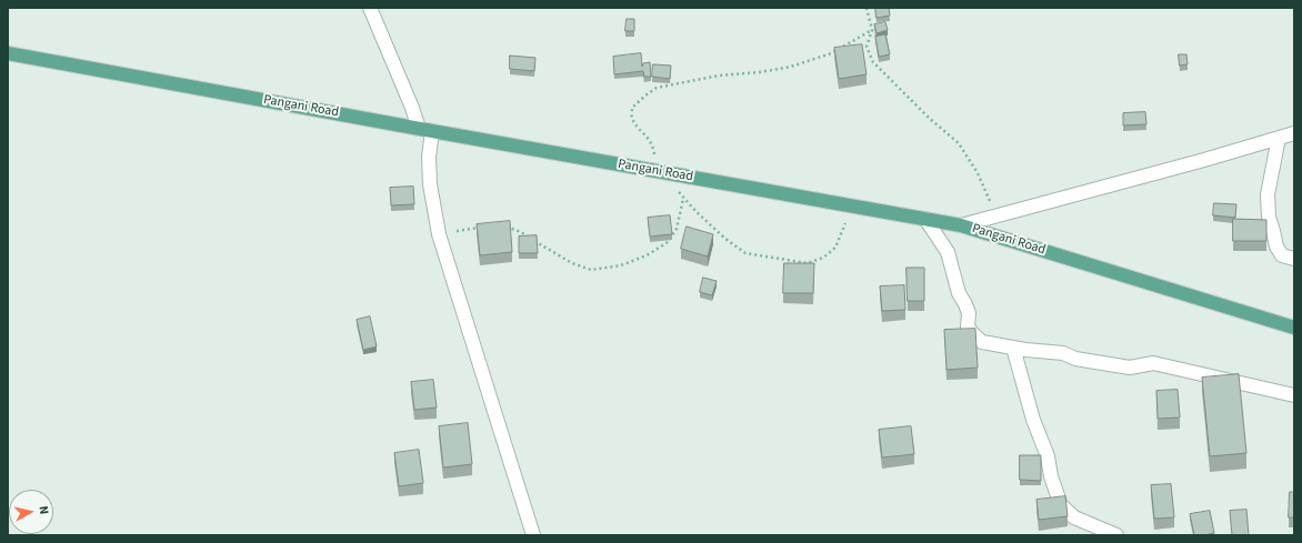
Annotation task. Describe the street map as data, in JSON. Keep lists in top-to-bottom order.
{
  "streets": {
    "main road": ["Pangani Road"]
  },
  "north": "right"
}
